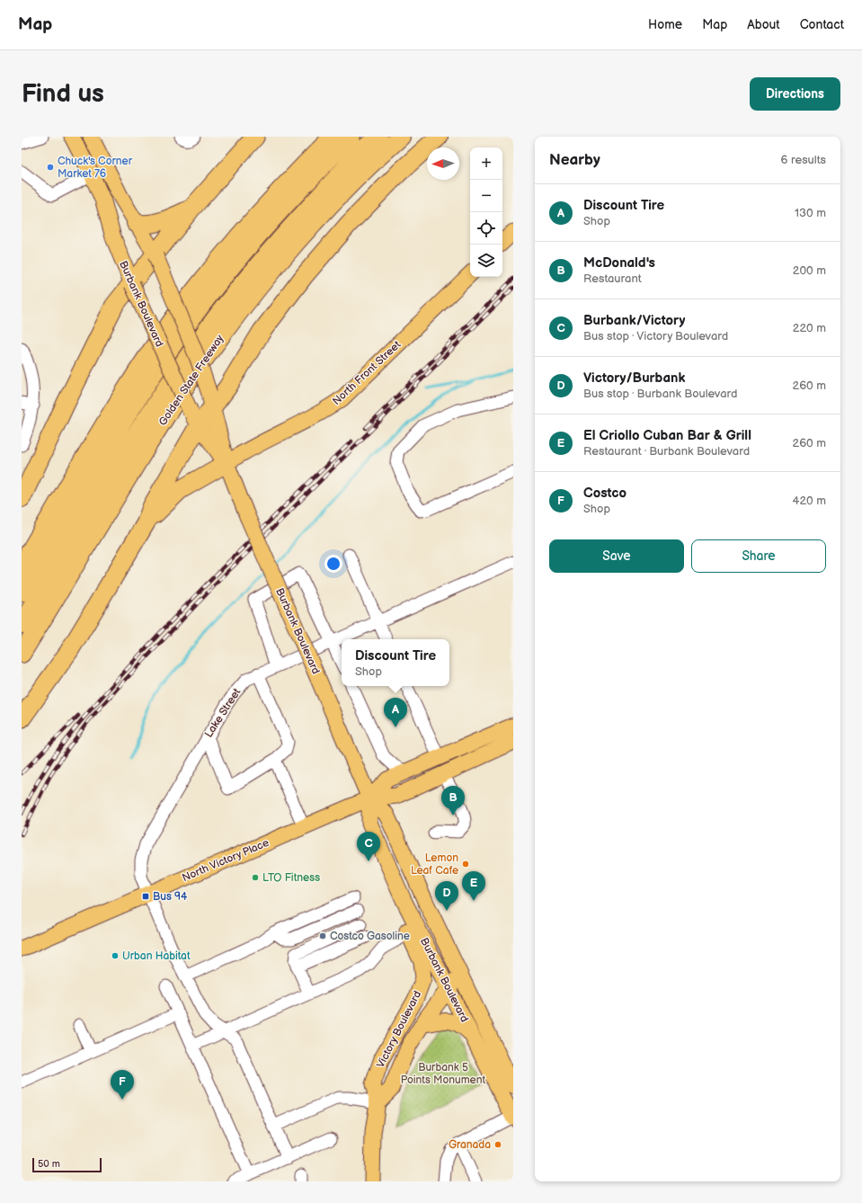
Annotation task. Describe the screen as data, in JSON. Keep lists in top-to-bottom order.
{
  "streets": {
    "highway": ["Golden State Freeway"],
    "main road": [
      "Burbank Boulevard",
      "North Front Street",
      "North Victory Place",
      "Victory Boulevard"
    ],
    "street": ["Lake Street"]
  },
  "crossings": [
    ["Burbank Boulevard", "North Front Street"],
    ["Burbank Boulevard", "North Victory Place"],
    ["Burbank Boulevard", "Victory Boulevard"],
    ["Lake Street", "North Victory Place"]
  ],
  "parks": ["Burbank 5 Points Monument"],
  "places": {
    "other": [
      "Chuck's Corner Market 76",
      "Lemon Leaf Cafe",
      "LTO Fitness",
      "Costco Gasoline",
      "Urban Habitat",
      "Granada"
    ],
    "transit": ["Bus 94"]
  },
  "scale_bar": "50 m",
  "north": "left",
  "page": {
    "header": "Map",
    "nav": [
      "Home",
      "Map",
      "About",
      "Contact"
    ],
    "buttons": [
      "Directions",
      ["Save", "Share"]
    ],
    "title": "Find us",
    "heading": ["Nearby", "6 results"],
    "map_buttons": ["+", "−"],
    "list": [
      {
        "mark": "A",
        "name": "Discount Tire",
        "note": "Shop",
        "value": "130 m"
      },
      {
        "mark": "B",
        "name": "McDonald's",
        "note": "Restaurant",
        "value": "200 m"
      },
      {
        "mark": "C",
        "name": "Burbank/Victory",
        "note": "Bus stop · Victory Boulevard",
        "value": "220 m"
      },
      {
        "mark": "D",
        "name": "Victory/Burbank",
        "note": "Bus stop · Burbank Boulevard",
        "value": "260 m"
      },
      {
        "mark": "E",
        "name": "El Criollo Cuban Bar & Grill",
        "note": "Restaurant · Burbank Boulevard",
        "value": "260 m"
      },
      {
        "mark": "F",
        "name": "Costco",
        "note": "Shop",
        "value": "420 m"
      }
    ],
    "popup": ["Discount Tire", "Shop"],
    "pins": [
      "A",
      "B",
      "C",
      "E",
      "D",
      "F"
    ],
    "scale": "50 m"
  }
}
